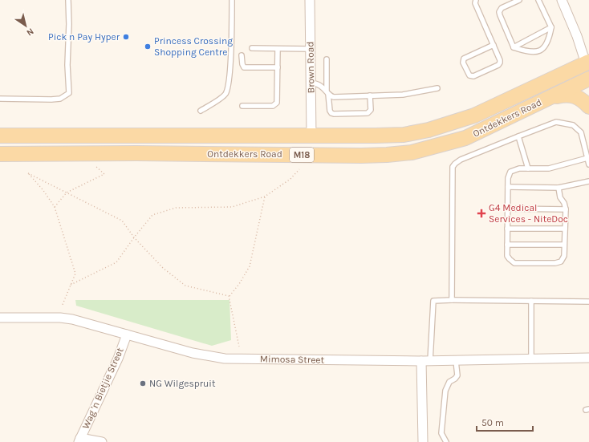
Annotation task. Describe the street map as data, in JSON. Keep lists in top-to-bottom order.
{
  "streets": {
    "main road": ["Ontdekkers Road", "M18"],
    "street": ["Brown Road", "Mimosa Street", "Wag 'n Bietjie Street"]
  },
  "crossings": [
    ["Brown Road", "Ontdekkers Road"],
    ["Mimosa Street", "Wag 'n Bietjie Street"]
  ],
  "places": {
    "other": ["Pick n Pay Hyper", "Princess Crossing Shopping Centre", "NG Wilgespruit"],
    "health": ["G4 Medical Services - NiteDoc"]
  },
  "scale_bar": "50 m",
  "north": "bottom right"
}
